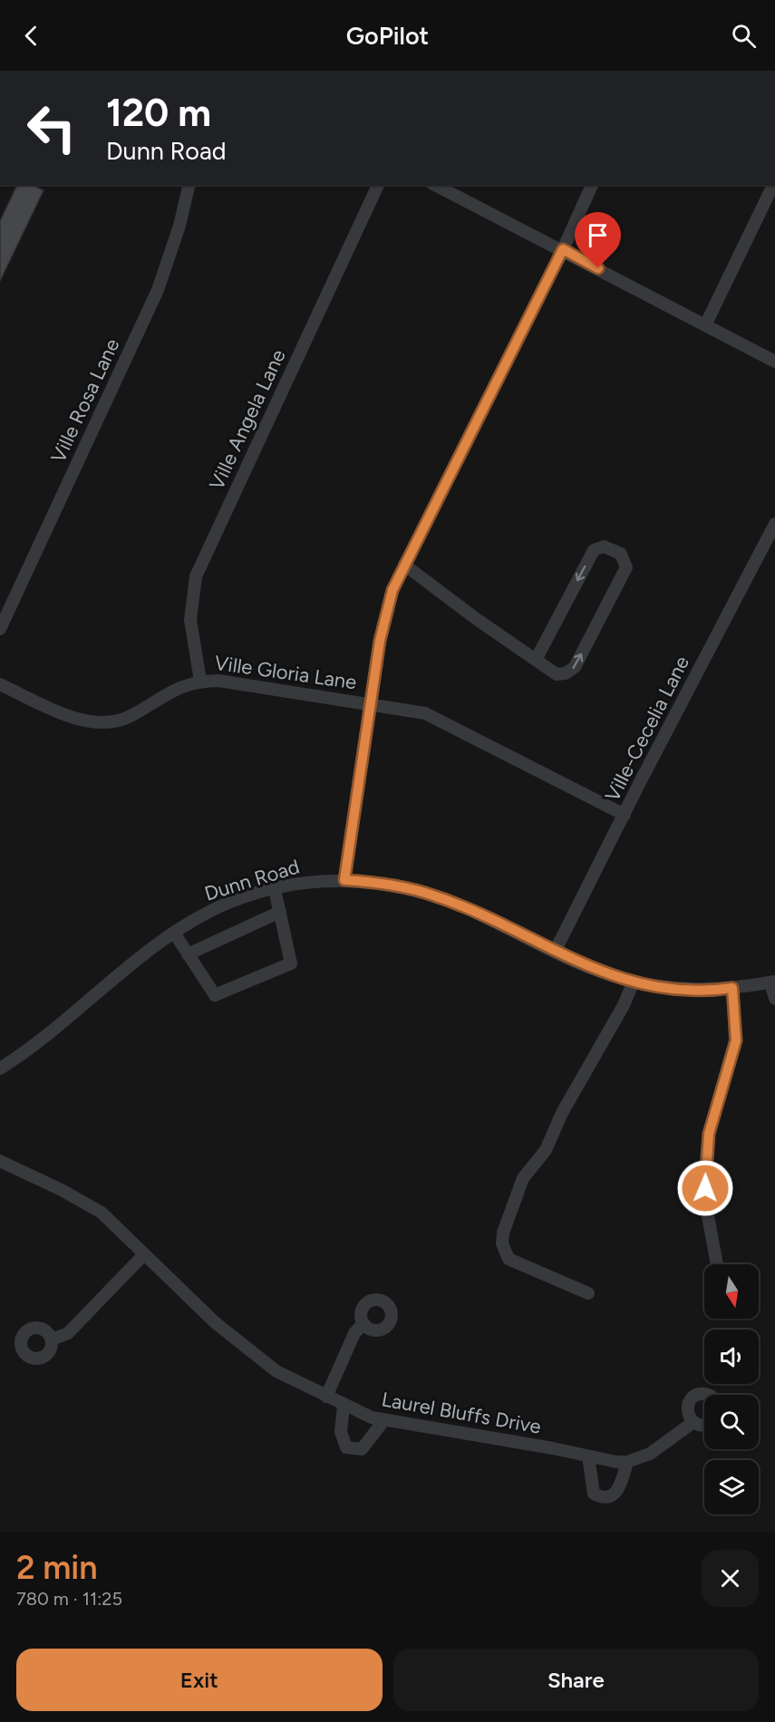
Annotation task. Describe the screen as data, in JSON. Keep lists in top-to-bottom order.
{
  "streets": {
    "street": [
      "Ville Rosa Lane",
      "Ville Angela Lane",
      "Ville Gloria Lane",
      "Ville-Cecelia Lane",
      "Dunn Road",
      "Laurel Bluffs Drive"
    ]
  },
  "crossings": [
    ["Ville Angela Lane", "Ville Gloria Lane"],
    ["Ville Gloria Lane", "Ville-Cecelia Lane"],
    ["Ville-Cecelia Lane", "Dunn Road"]
  ],
  "north": "bottom",
  "page": {
    "header": "GoPilot",
    "turn": ["120 m", "Dunn Road"],
    "heading": ["2 min", "780 m · 11:25"],
    "buttons": ["Exit", "Share"]
  }
}
